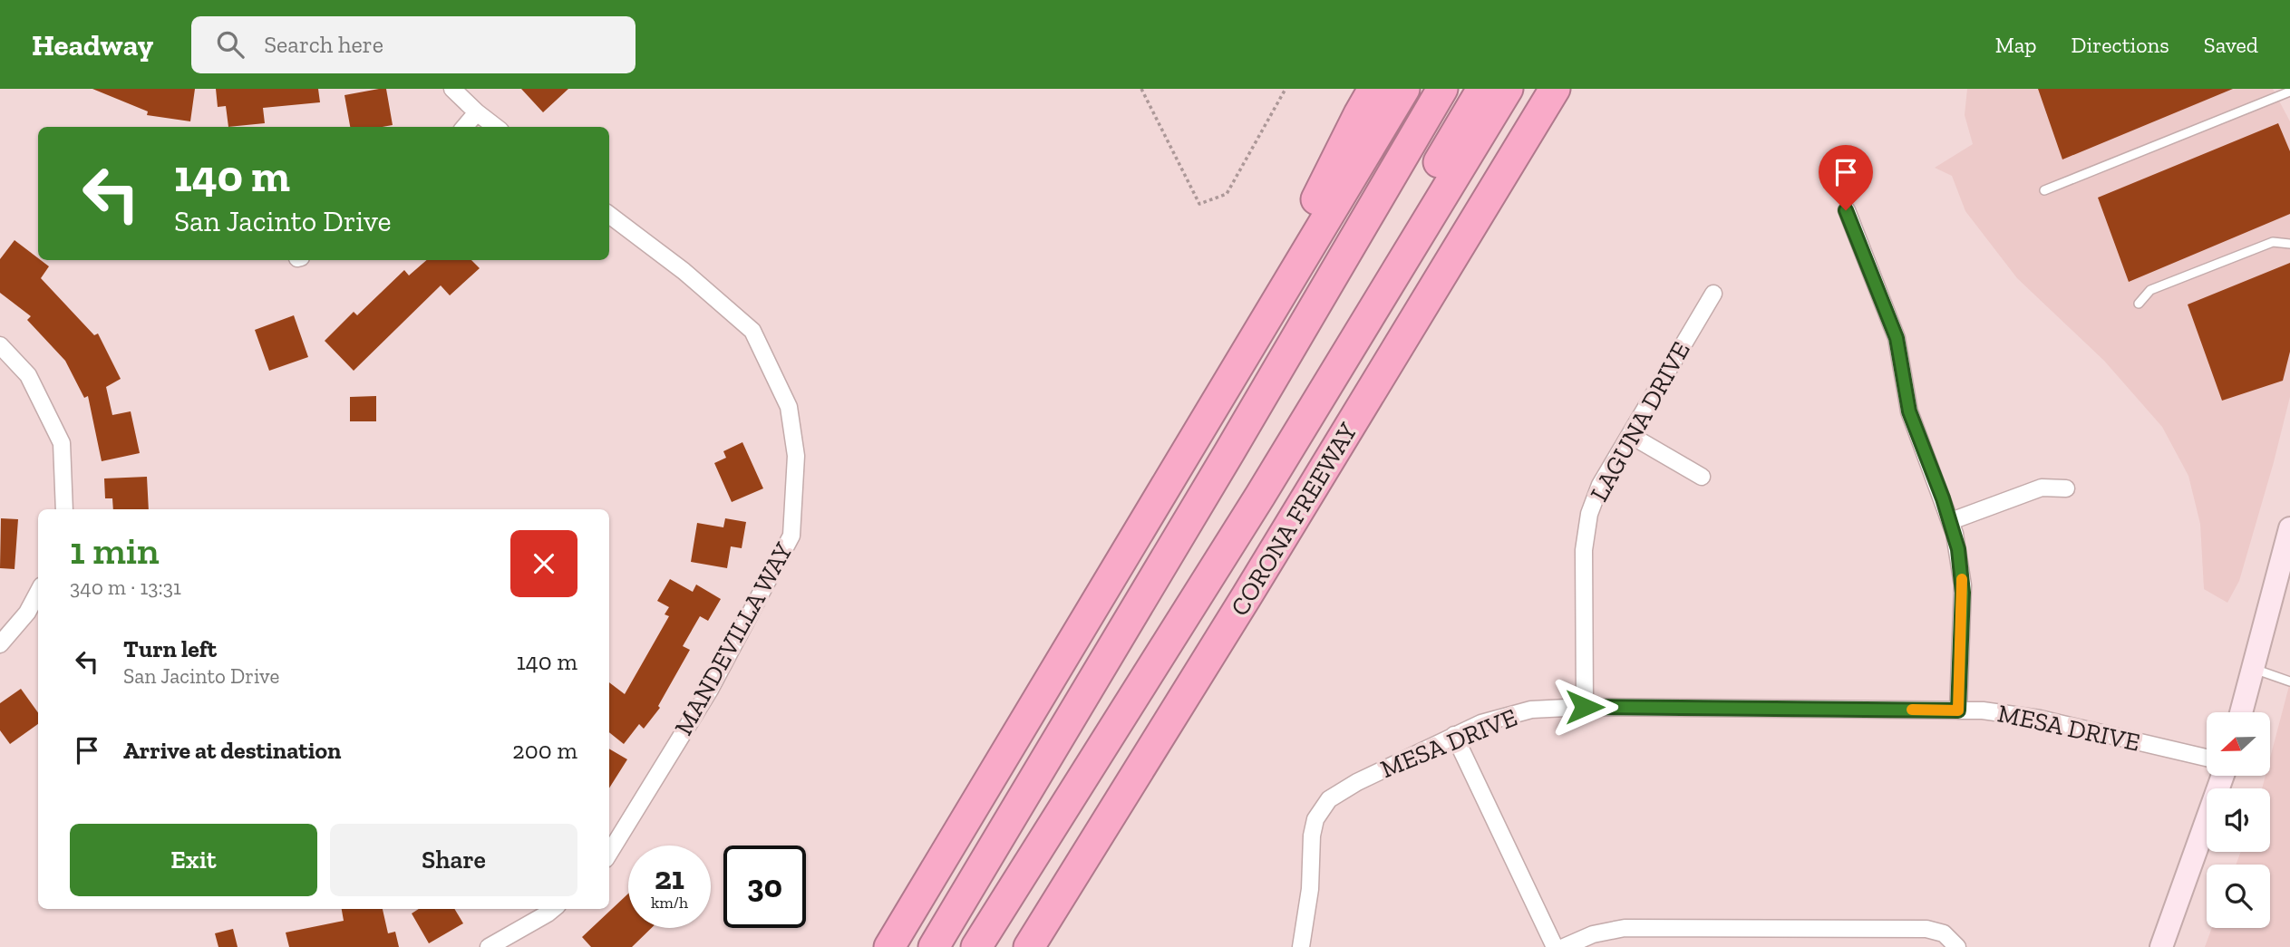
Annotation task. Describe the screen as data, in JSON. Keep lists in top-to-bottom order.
{
  "streets": {
    "highway": ["CORONA FREEWAY"],
    "street": ["LAGUNA DRIVE", "MANDEVILLA WAY", "MESA DRIVE"]
  },
  "crossings": [
    ["LAGUNA DRIVE", "MESA DRIVE"]
  ],
  "north": "left",
  "page": {
    "header": "Headway",
    "search": "Search here",
    "nav": ["Map", "Directions", "Saved"],
    "turn": ["140 m", "San Jacinto Drive"],
    "heading": ["1 min", "340 m · 13:31"],
    "list": [
      {
        "name": "Turn left",
        "note": "San Jacinto Drive",
        "value": "140 m"
      },
      {
        "name": "Arrive at destination",
        "value": "200 m"
      }
    ],
    "buttons": ["Exit", "Share"],
    "speed": "21 km/h",
    "limit": "30"
  }
}
